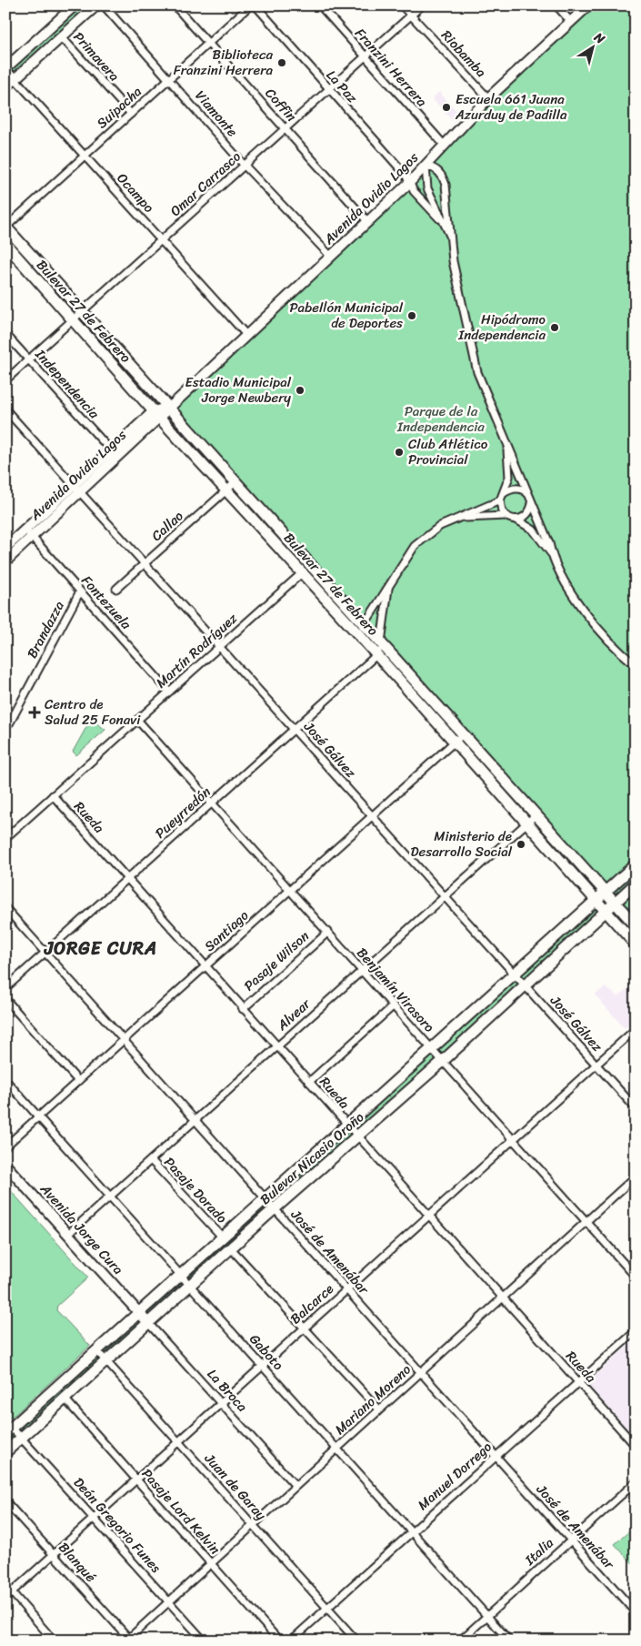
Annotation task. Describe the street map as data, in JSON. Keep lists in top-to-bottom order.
{
  "streets": {
    "main road": [
      "Avenida Ovidio Lagos",
      "Bulevar 27 de Febrero",
      "Bulevar Nicasio Oroño",
      "Avenida Jorge Cura",
      "La Broca"
    ],
    "street": [
      "Riobamba",
      "Primavera",
      "Franzini Herrera",
      "La Paz",
      "Coffin",
      "Suipacha",
      "Viamonte",
      "Omar Carrasco",
      "Ocampo",
      "Independencia",
      "Callao",
      "Fontezuela",
      "Brandazza",
      "Martín Rodríguez",
      "José Gálvez",
      "Pueyrredón",
      "Rueda",
      "Santiago",
      "Pasaje Wilson",
      "Benjamín Virasoro",
      "Alvear",
      "Pasaje Dorado",
      "José de Amenábar",
      "Balcarce",
      "Gaboto",
      "Mariano Moreno",
      "Manuel Dorrego",
      "Juan de Garay",
      "Pasaje Lord Kelvin",
      "Deán Gregorio Funes",
      "Italia",
      "Blanqué"
    ]
  },
  "crossings": [
    ["Riobamba", "Omar Carrasco"],
    ["Riobamba", "Avenida Ovidio Lagos"],
    ["Primavera", "Suipacha"],
    ["Franzini Herrera", "Omar Carrasco"],
    ["Franzini Herrera", "Avenida Ovidio Lagos"],
    ["La Paz", "Omar Carrasco"],
    ["La Paz", "Avenida Ovidio Lagos"],
    ["Coffin", "Suipacha"],
    ["Coffin", "Omar Carrasco"],
    ["Coffin", "Avenida Ovidio Lagos"],
    ["Suipacha", "Viamonte"],
    ["Suipacha", "Ocampo"],
    ["Suipacha", "Bulevar 27 de Febrero"],
    ["Viamonte", "Omar Carrasco"],
    ["Viamonte", "Avenida Ovidio Lagos"],
    ["Omar Carrasco", "Ocampo"],
    ["Omar Carrasco", "Bulevar 27 de Febrero"],
    ["Omar Carrasco", "Independencia"],
    ["Ocampo", "Avenida Ovidio Lagos"],
    ["Avenida Ovidio Lagos", "Bulevar 27 de Febrero"],
    ["Avenida Ovidio Lagos", "Independencia"],
    ["Avenida Ovidio Lagos", "Fontezuela"],
    ["Avenida Ovidio Lagos", "José Gálvez"],
    ["Bulevar 27 de Febrero", "Callao"],
    ["Bulevar 27 de Febrero", "Martín Rodríguez"],
    ["Bulevar 27 de Febrero", "Pueyrredón"],
    ["Bulevar 27 de Febrero", "Santiago"],
    ["Bulevar 27 de Febrero", "Alvear"],
    ["Bulevar 27 de Febrero", "Bulevar Nicasio Oroño"],
    ["Callao", "José Gálvez"],
    ["Fontezuela", "Brandazza"],
    ["Fontezuela", "Martín Rodríguez"],
    ["Martín Rodríguez", "José Gálvez"],
    ["Martín Rodríguez", "Rueda"],
    ["Martín Rodríguez", "Benjamín Virasoro"],
    ["José Gálvez", "Pueyrredón"],
    ["José Gálvez", "Santiago"],
    ["José Gálvez", "Alvear"],
    ["José Gálvez", "Bulevar Nicasio Oroño"],
    ["José Gálvez", "Balcarce"],
    ["Pueyrredón", "Rueda"],
    ["Pueyrredón", "Benjamín Virasoro"],
    ["Pueyrredón", "José de Amenábar"],
    ["Rueda", "Santiago"],
    ["Rueda", "Pasaje Wilson"],
    ["Rueda", "Alvear"],
    ["Rueda", "Bulevar Nicasio Oroño"],
    ["Rueda", "Balcarce"],
    ["Rueda", "Mariano Moreno"],
    ["Rueda", "Manuel Dorrego"],
    ["Santiago", "Benjamín Virasoro"],
    ["Santiago", "José de Amenábar"],
    ["Santiago", "Gaboto"],
    ["Pasaje Wilson", "Benjamín Virasoro"],
    ["Benjamín Virasoro", "Alvear"],
    ["Benjamín Virasoro", "Bulevar Nicasio Oroño"],
    ["Benjamín Virasoro", "Balcarce"],
    ["Benjamín Virasoro", "Mariano Moreno"],
    ["Alvear", "Pasaje Dorado"],
    ["Alvear", "Avenida Jorge Cura"],
    ["Alvear", "José de Amenábar"],
    ["Alvear", "Gaboto"],
    ["Bulevar Nicasio Oroño", "Pasaje Dorado"],
    ["Bulevar Nicasio Oroño", "Avenida Jorge Cura"],
    ["Bulevar Nicasio Oroño", "José de Amenábar"],
    ["Bulevar Nicasio Oroño", "Gaboto"],
    ["Bulevar Nicasio Oroño", "La Broca"],
    ["Bulevar Nicasio Oroño", "Juan de Garay"],
    ["Bulevar Nicasio Oroño", "Pasaje Lord Kelvin"],
    ["Bulevar Nicasio Oroño", "Deán Gregorio Funes"],
    ["Avenida Jorge Cura", "La Broca"],
    ["José de Amenábar", "Balcarce"],
    ["José de Amenábar", "Mariano Moreno"],
    ["José de Amenábar", "Manuel Dorrego"],
    ["José de Amenábar", "Italia"],
    ["Balcarce", "Gaboto"],
    ["Balcarce", "La Broca"],
    ["Balcarce", "Juan de Garay"],
    ["Balcarce", "Pasaje Lord Kelvin"],
    ["Balcarce", "Deán Gregorio Funes"],
    ["Balcarce", "Blanqué"],
    ["Gaboto", "Mariano Moreno"],
    ["Gaboto", "Manuel Dorrego"],
    ["Gaboto", "Italia"],
    ["La Broca", "Mariano Moreno"],
    ["Mariano Moreno", "Juan de Garay"],
    ["Mariano Moreno", "Pasaje Lord Kelvin"],
    ["Mariano Moreno", "Deán Gregorio Funes"],
    ["Mariano Moreno", "Blanqué"],
    ["Manuel Dorrego", "Juan de Garay"]
  ],
  "districts": ["JORGE CURA"],
  "parks": ["Parque de la Independencia"],
  "places": {
    "other": [
      "Biblioteca Franzini Herrera",
      "Escuela 661 Juana Azurduy de Padilla",
      "Pabellón Municipal de Deportes",
      "Hipódromo Independencia",
      "Estadio Municipal Jorge Newbery",
      "Club Atlético Provincial",
      "Ministerio de Desarrollo Social"
    ],
    "health": ["Centro de Salud 25 Fonavi"]
  },
  "north": "top right"
}
